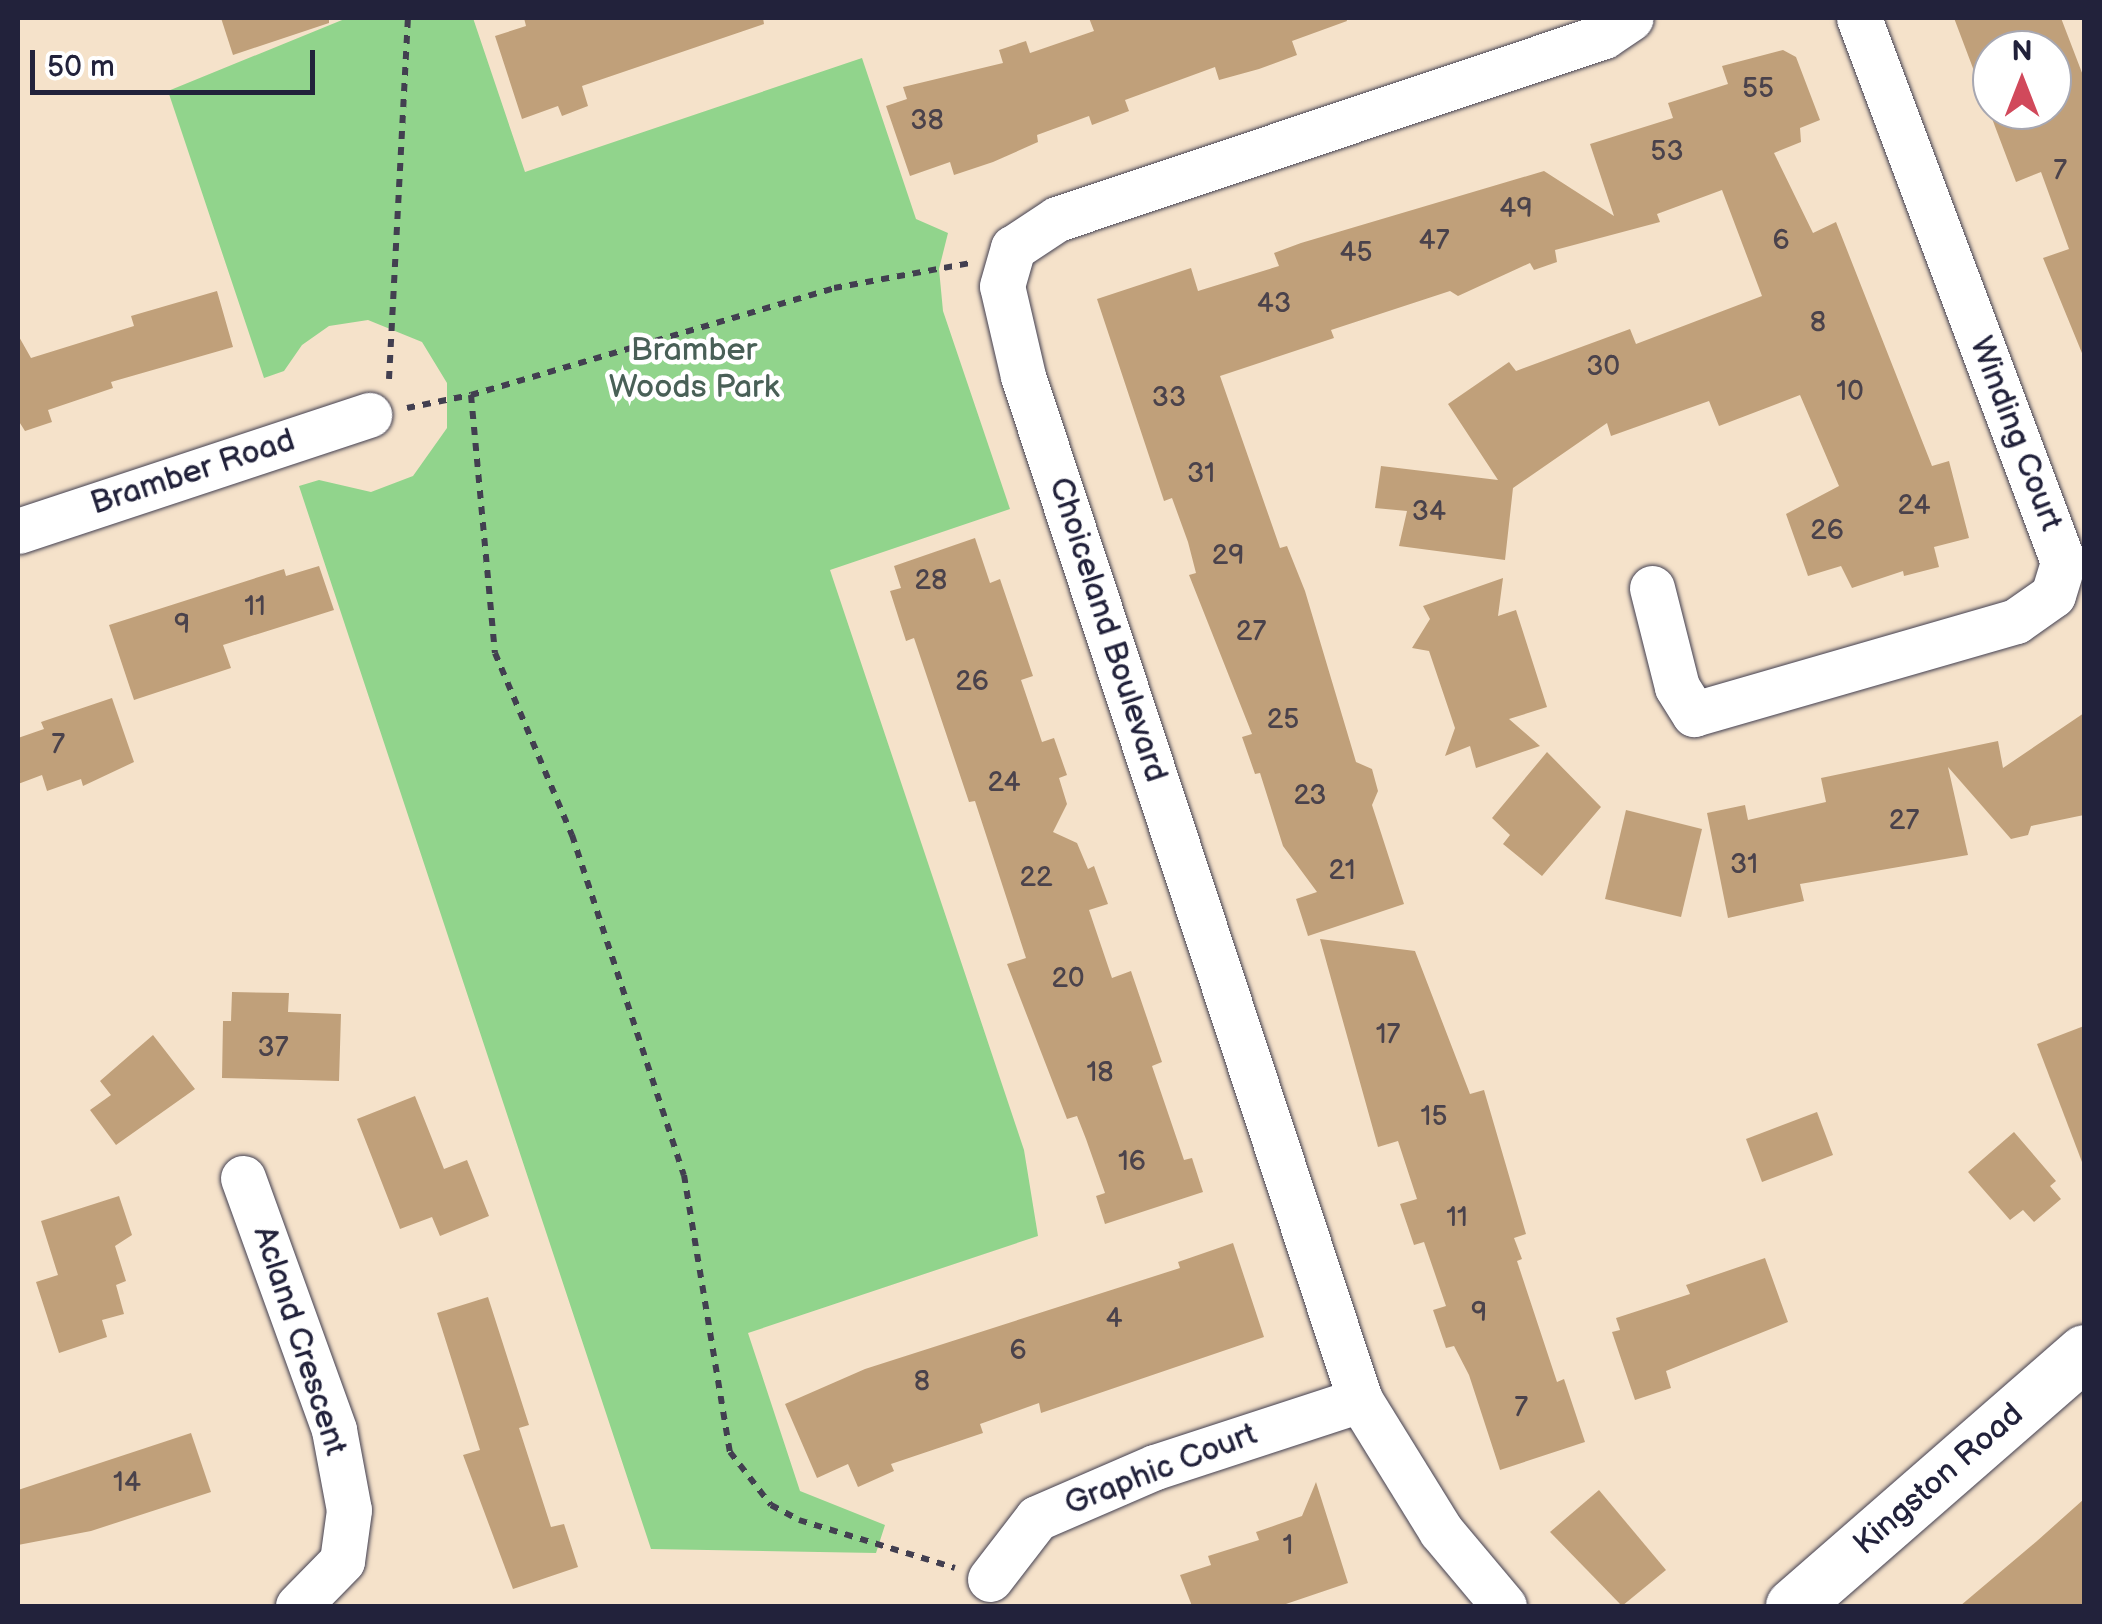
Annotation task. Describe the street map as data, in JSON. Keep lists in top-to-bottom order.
{
  "streets": {
    "street": [
      "Winding Court",
      "Bramber Road",
      "Choiceland Boulevard",
      "Acland Crescent",
      "Graphic Court",
      "Kingston Road"
    ]
  },
  "crossings": [
    ["Choiceland Boulevard", "Graphic Court"]
  ],
  "parks": ["Bramber Woods Park"],
  "house_numbers": [
    "55",
    "38",
    "53",
    "7",
    "49",
    "47",
    "6",
    "45",
    "43",
    "8",
    "30",
    "10",
    "33",
    "31",
    "24",
    "34",
    "26",
    "29",
    "28",
    "11",
    "9",
    "27",
    "26",
    "25",
    "7",
    "24",
    "23",
    "27",
    "31",
    "21",
    "22",
    "20",
    "17",
    "37",
    "18",
    "15",
    "16",
    "11",
    "9",
    "4",
    "6",
    "8",
    "7",
    "14",
    "1"
  ],
  "scale_bar": "50 m",
  "north": "top"
}
